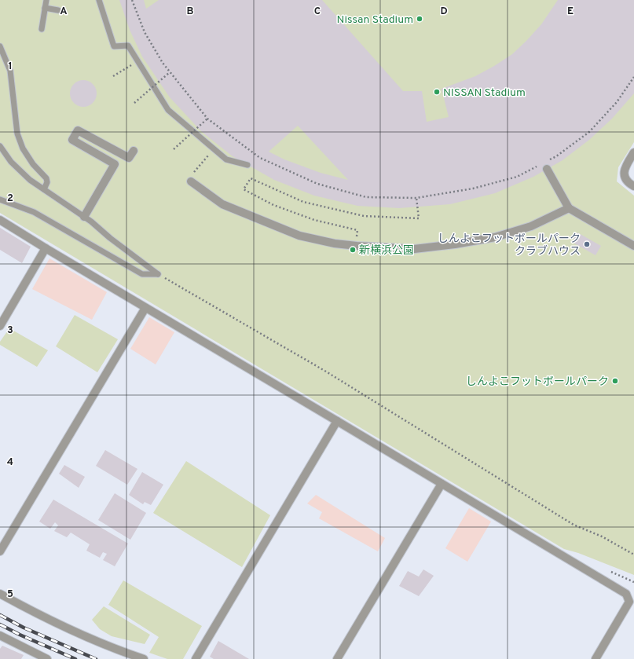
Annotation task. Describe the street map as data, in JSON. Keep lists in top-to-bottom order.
{
  "places": [
    "Nissan Stadium",
    "NISSAN Stadium",
    "しんよこフットボールパーク クラブハウス",
    "新横浜公園",
    "しんよこフットボールパーク"
  ],
  "grid": {
    "columns": [
      "A",
      "B",
      "C",
      "D",
      "E"
    ],
    "rows": [
      "1",
      "2",
      "3",
      "4",
      "5"
    ]
  }
}
